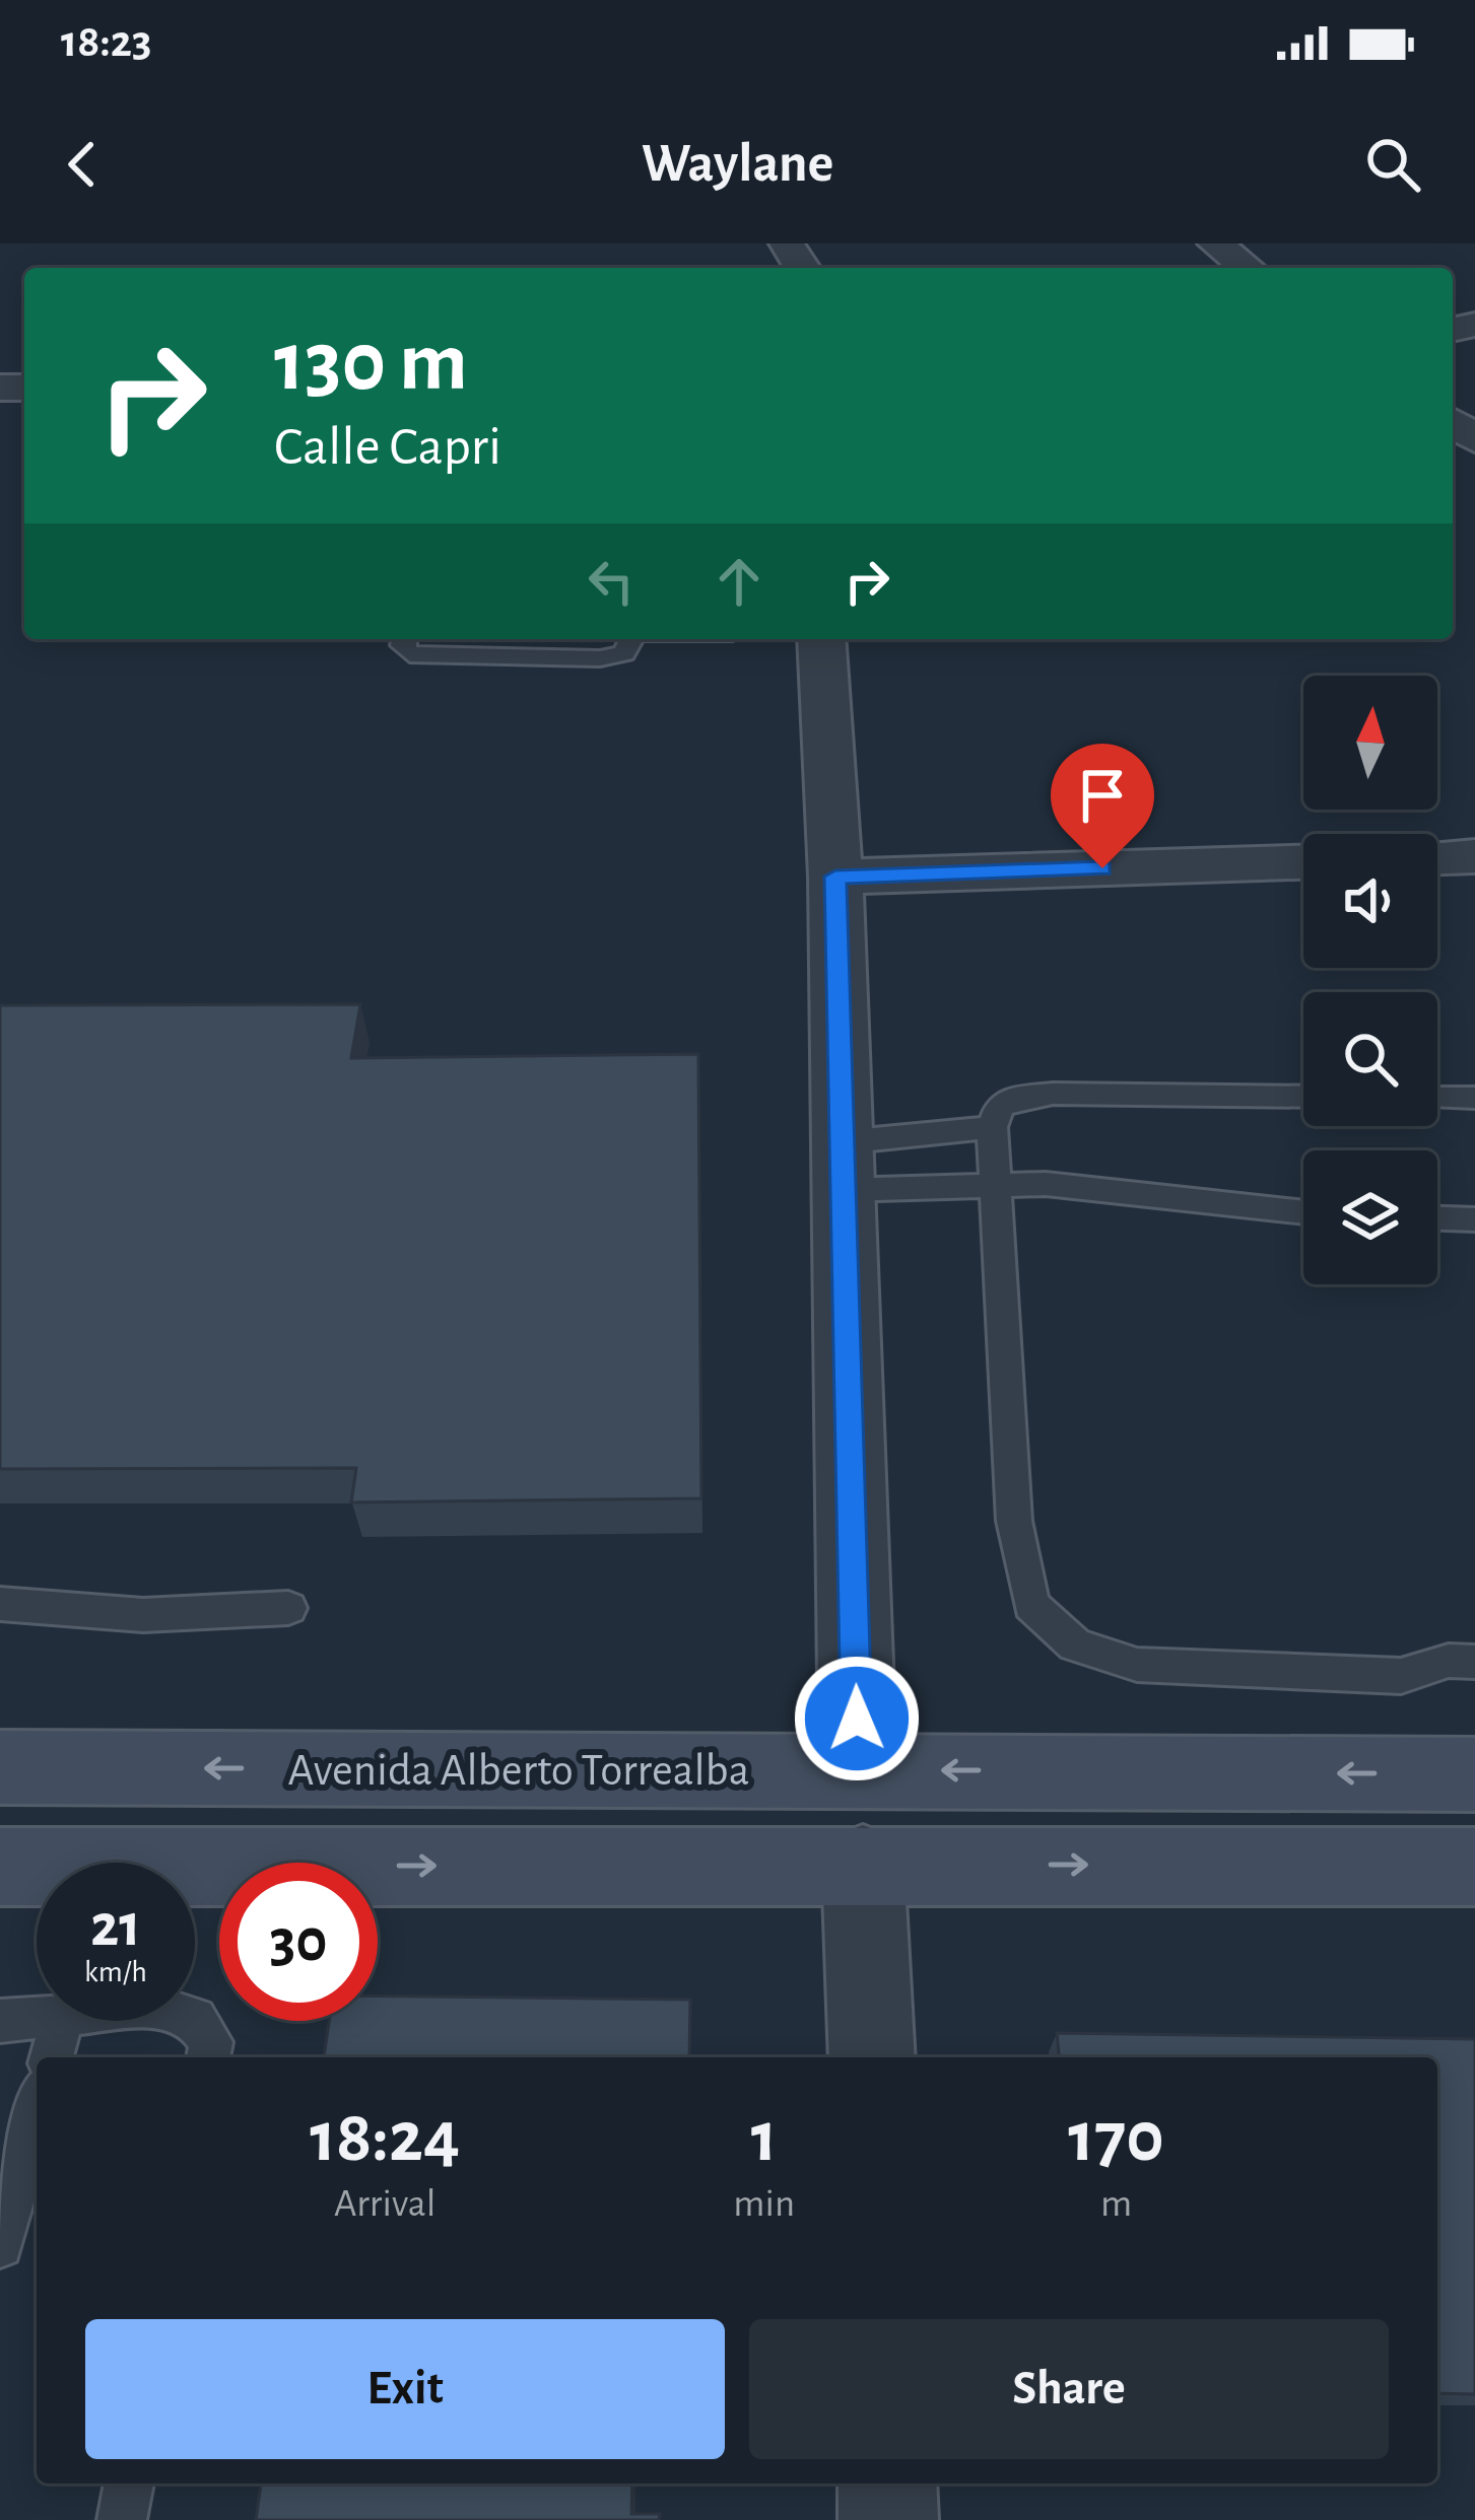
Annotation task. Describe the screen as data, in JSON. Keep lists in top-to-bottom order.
{
  "streets": {
    "main road": ["Avenida Alberto Torrealba"]
  },
  "north": "top",
  "page": {
    "status": "18:23",
    "header": "Waylane",
    "turn": ["130 m", "Calle Capri"],
    "speed": "21 km/h",
    "limit": "30",
    "eta": [
      "18:24",
      "Arrival",
      "1",
      "min",
      "170",
      "m"
    ],
    "buttons": ["Exit", "Share"]
  }
}
